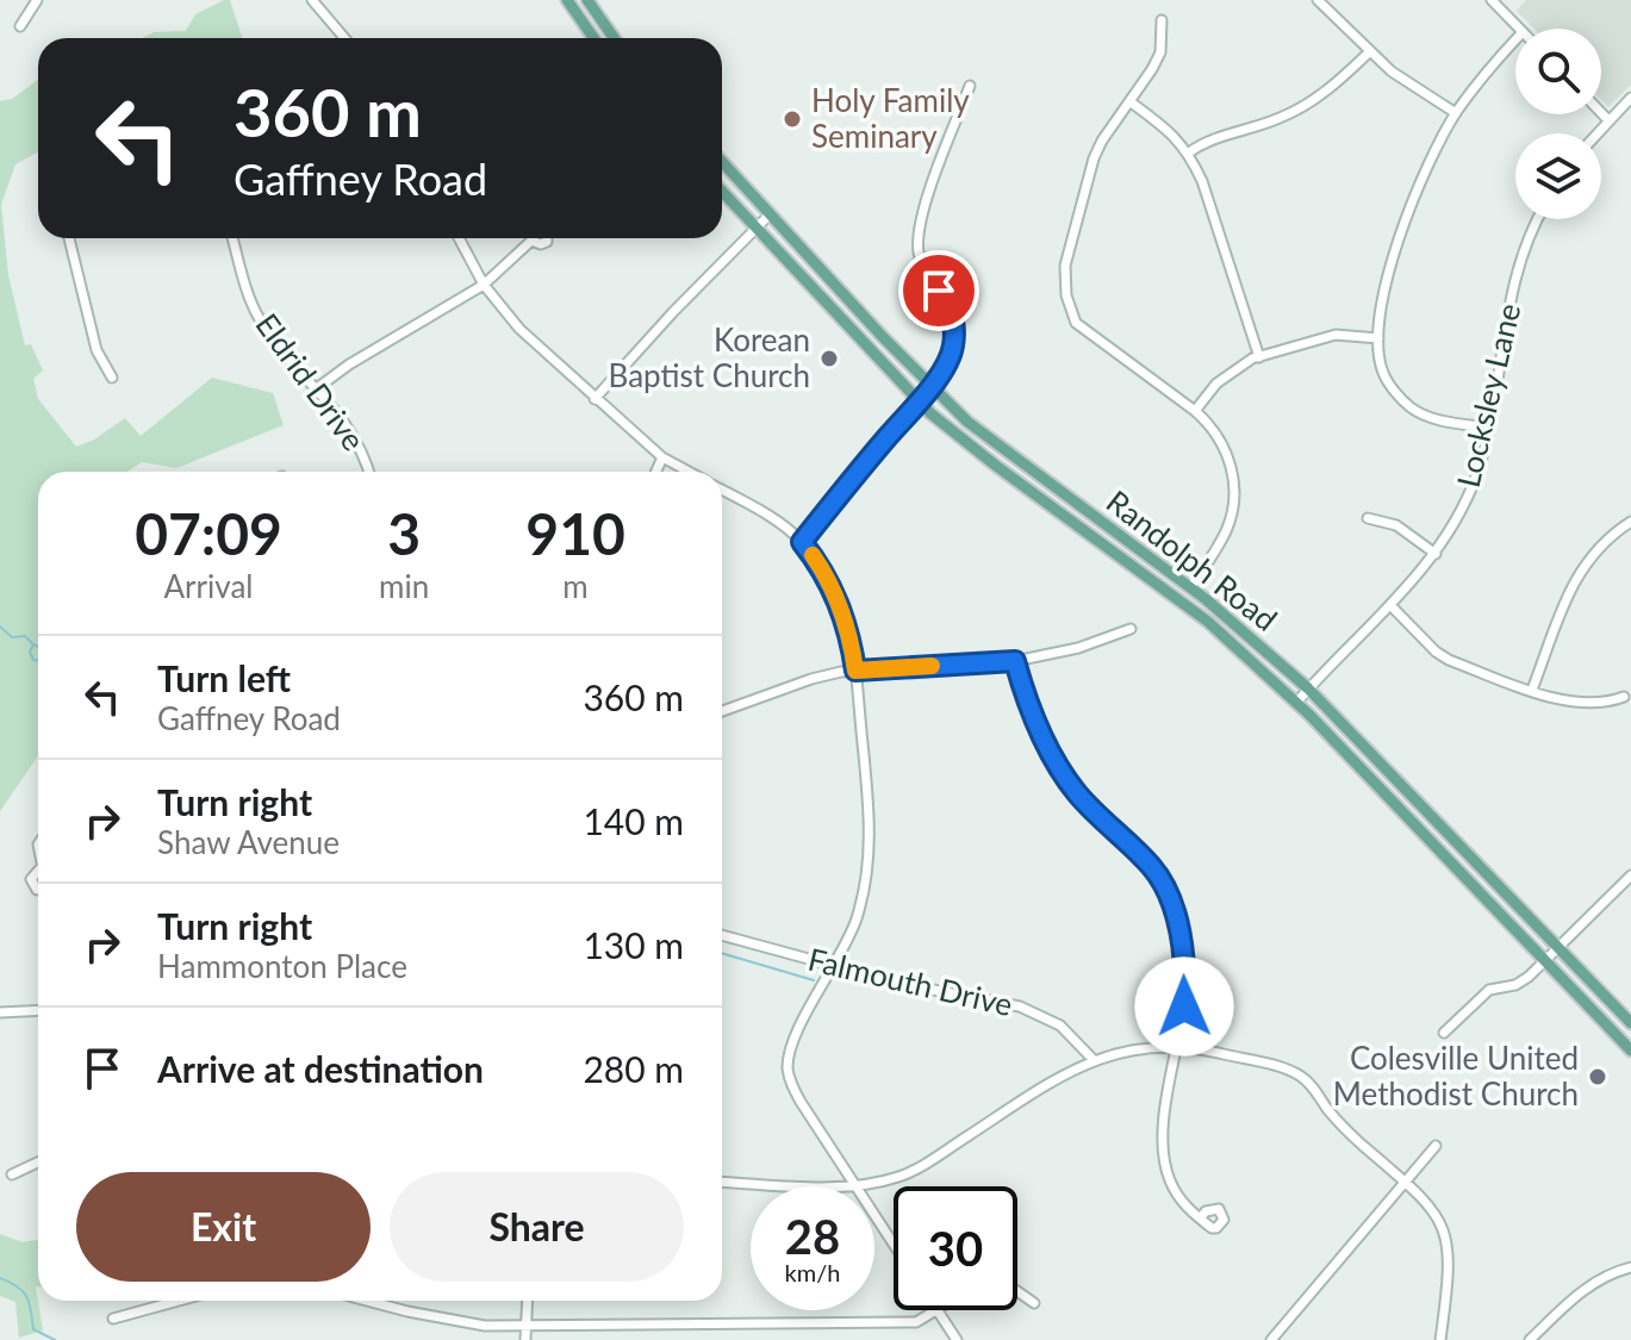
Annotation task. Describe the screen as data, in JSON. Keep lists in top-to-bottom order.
{
  "streets": {
    "main road": ["Randolph Road"],
    "street": ["Eldrid Drive", "Locksley Lane", "Falmouth Drive"]
  },
  "crossings": [
    ["Locksley Lane", "Randolph Road"]
  ],
  "places": ["Holy Family Seminary", "Korean Baptist Church", "Colesville United Methodist Church"],
  "page": {
    "turn": ["360 m", "Gaffney Road"],
    "eta": [
      "07:09",
      "Arrival",
      "3",
      "min",
      "910",
      "m"
    ],
    "list": [
      {
        "name": "Turn left",
        "note": "Gaffney Road",
        "value": "360 m"
      },
      {
        "name": "Turn right",
        "note": "Shaw Avenue",
        "value": "140 m"
      },
      {
        "name": "Turn right",
        "note": "Hammonton Place",
        "value": "130 m"
      },
      {
        "name": "Arrive at destination",
        "value": "280 m"
      }
    ],
    "buttons": ["Exit", "Share"],
    "speed": "28 km/h",
    "limit": "30"
  }
}
